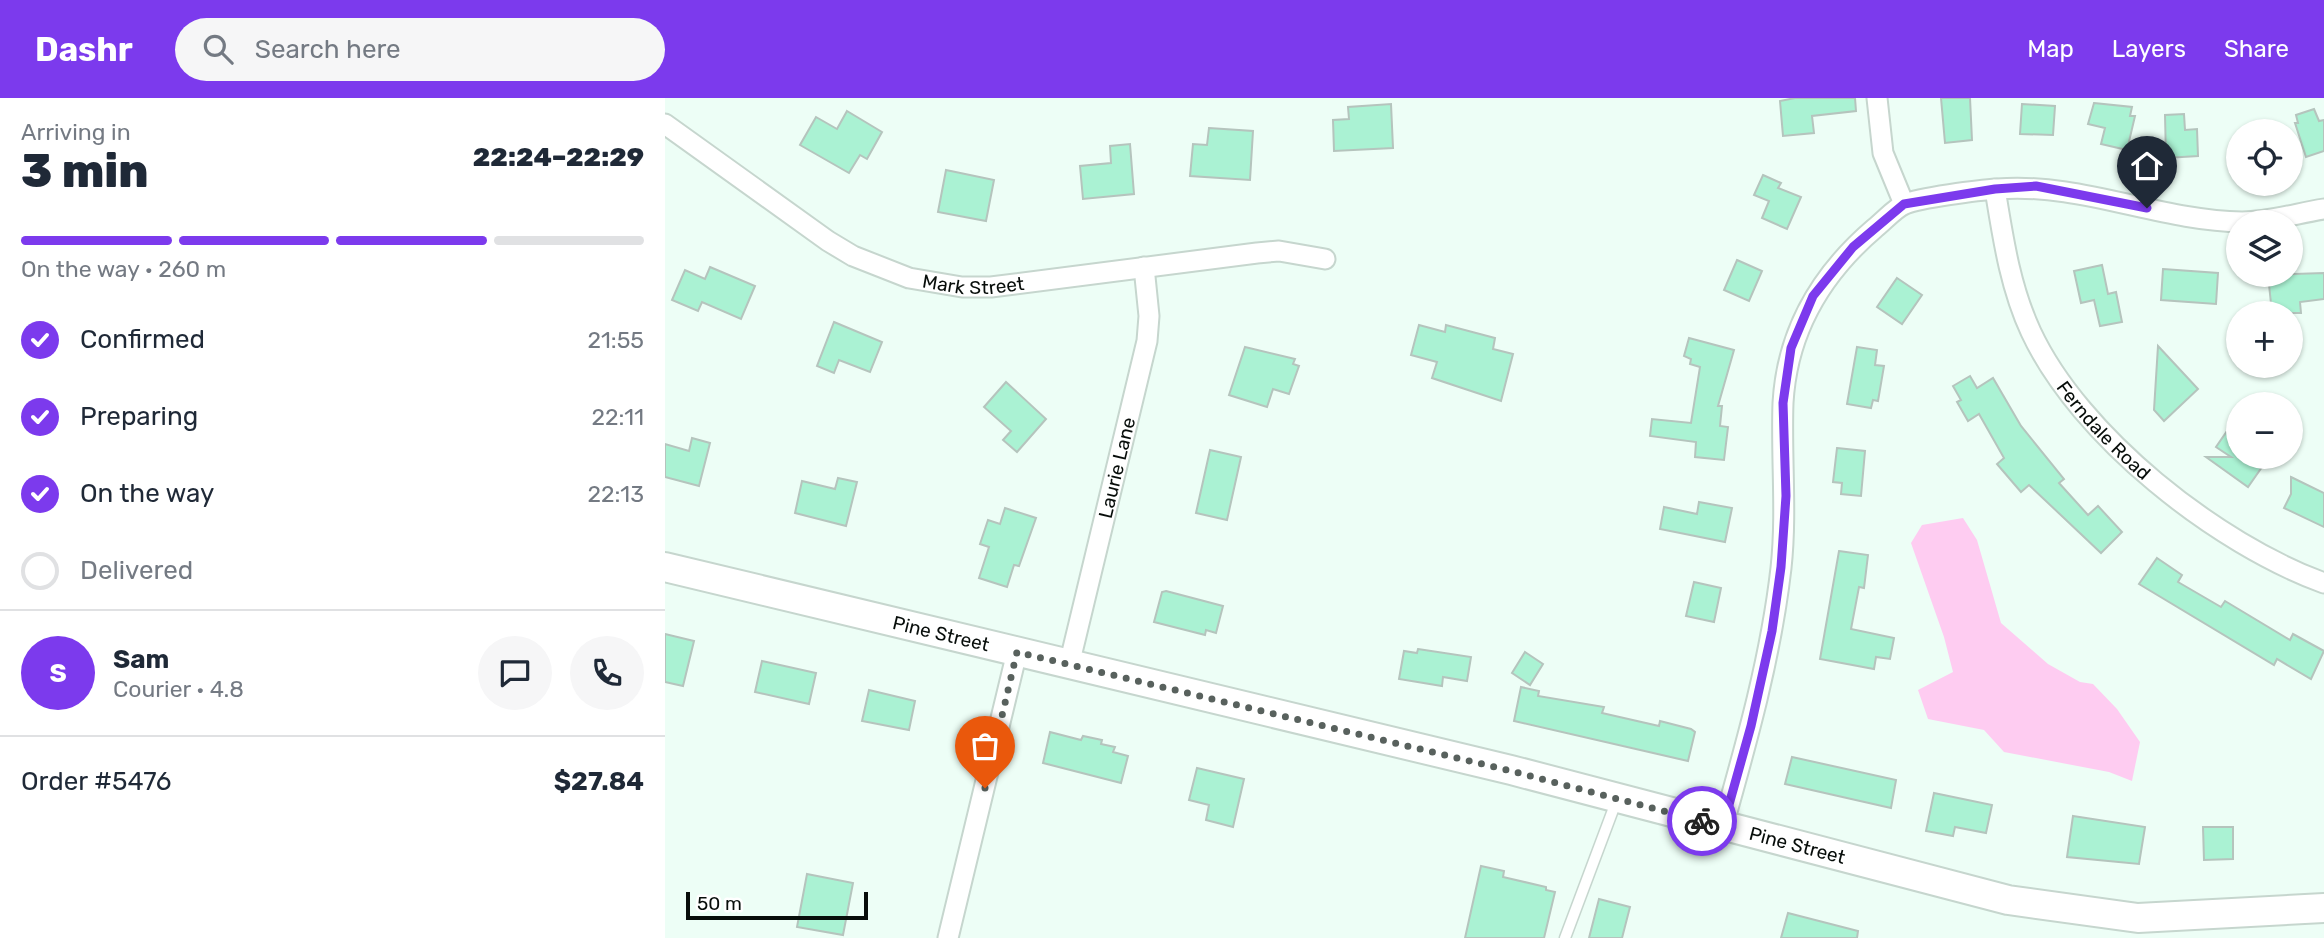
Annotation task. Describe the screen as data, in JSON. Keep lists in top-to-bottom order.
{
  "streets": {
    "main road": ["Pine Street"],
    "street": ["Mark Street", "Ferndale Road", "Laurie Lane"]
  },
  "crossings": [
    ["Mark Street", "Laurie Lane"],
    ["Laurie Lane", "Pine Street"]
  ],
  "scale_bar": "50 m",
  "page": {
    "header": "Dashr",
    "search": "Search here",
    "nav": ["Map", "Layers", "Share"],
    "heading": ["3 min", "Arriving in", "22:24–22:29"],
    "panel": [
      "Sam",
      "Courier · 4.8",
      "Order #5476",
      "$27.84"
    ],
    "map_buttons": ["+", "−"],
    "bar": "On the way · 260 m",
    "list": [
      ["Confirmed", "21:55"],
      ["Preparing", "22:11"],
      ["On the way", "22:13"],
      "Delivered"
    ],
    "round": "S",
    "scale": "50 m"
  }
}
